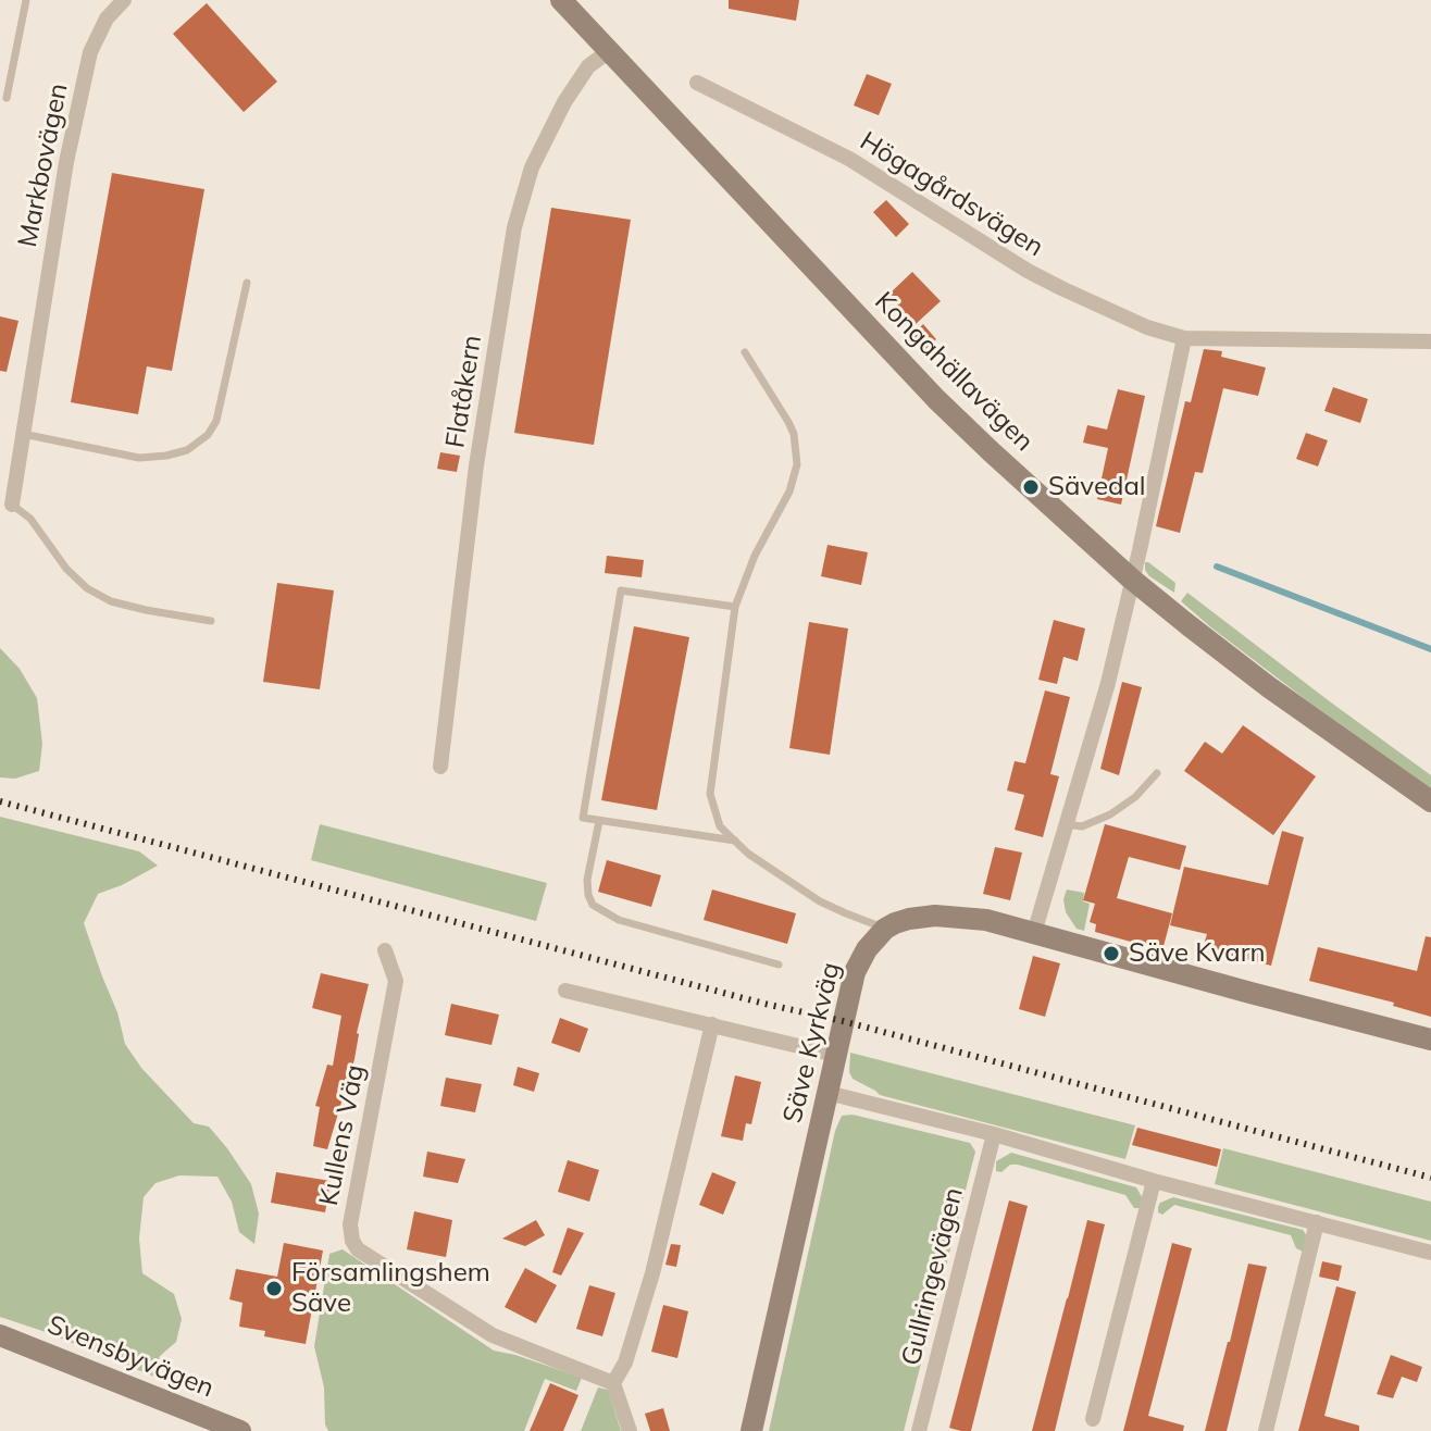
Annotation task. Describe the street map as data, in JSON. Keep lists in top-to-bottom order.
{
  "streets": {
    "street": [
      "Markbovägen",
      "Högagårdsvägen",
      "Kongahällavägen",
      "Flatåkern",
      "Säve Kyrkväg",
      "Kullens Väg",
      "Gullringevägen",
      "Svensbyvägen"
    ]
  },
  "crossings": [
    ["Kongahällavägen", "Flatåkern"]
  ],
  "places": ["Sävedal", "Säve Kvarn", "Församlingshem Säve"]
}
